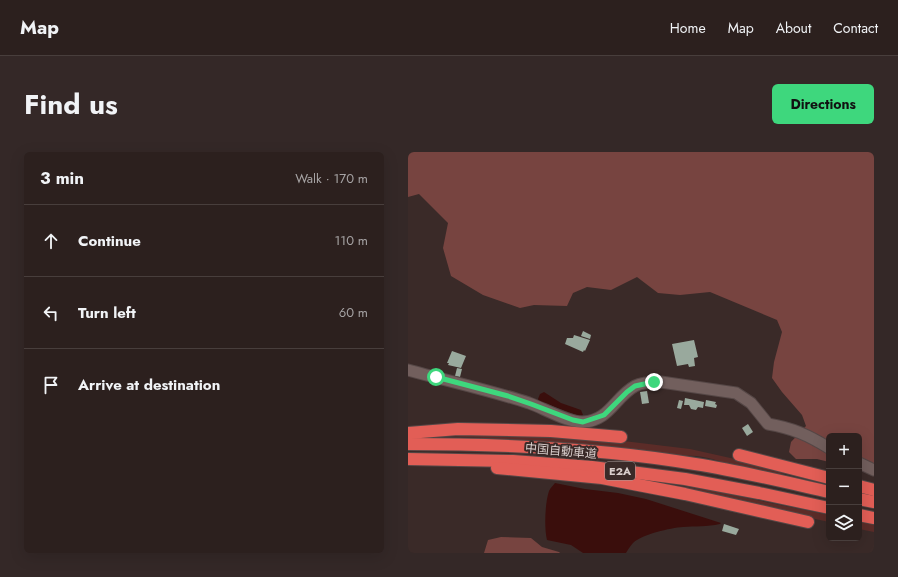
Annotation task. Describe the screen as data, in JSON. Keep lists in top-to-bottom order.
{
  "streets": {
    "highway": ["中国自動車道", "E2A"]
  },
  "page": {
    "header": "Map",
    "nav": [
      "Home",
      "Map",
      "About",
      "Contact"
    ],
    "title": "Find us",
    "buttons": "Directions",
    "heading": ["3 min", "Walk · 170 m"],
    "list": [
      ["Continue", "110 m"],
      ["Turn left", "60 m"],
      "Arrive at destination"
    ],
    "map_buttons": ["+", "−"]
  }
}
